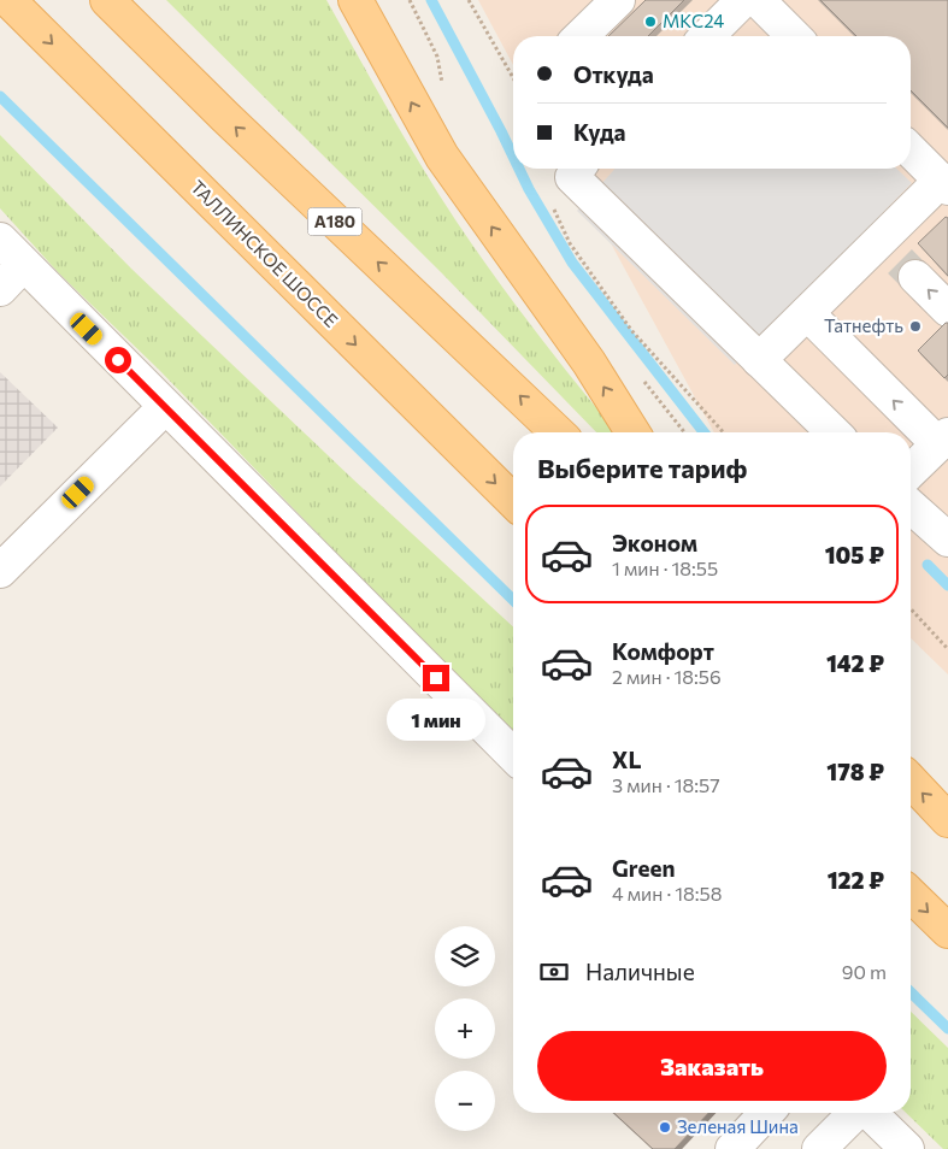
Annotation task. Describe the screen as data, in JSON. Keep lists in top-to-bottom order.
{
  "streets": {
    "main road": ["A180", "ТАЛЛИНСКОЕ ШОССЕ"]
  },
  "places": ["МКС24", "Татнефть", "Зеленая Шина"],
  "page": {
    "banner": ["Откуда", "Куда"],
    "heading": "Выберите тариф",
    "list": [
      {
        "name": "Эконом",
        "note": "1 мин · 18:55",
        "value": "105 ₽"
      },
      {
        "name": "Комфорт",
        "note": "2 мин · 18:56",
        "value": "142 ₽"
      },
      {
        "name": "XL",
        "note": "3 мин · 18:57",
        "value": "178 ₽"
      },
      {
        "name": "Green",
        "note": "4 мин · 18:58",
        "value": "122 ₽"
      }
    ],
    "bubble": "1 мин",
    "map_buttons": ["+", "−"],
    "pay": ["Наличные", "90 m"],
    "buttons": "Заказать"
  }
}
